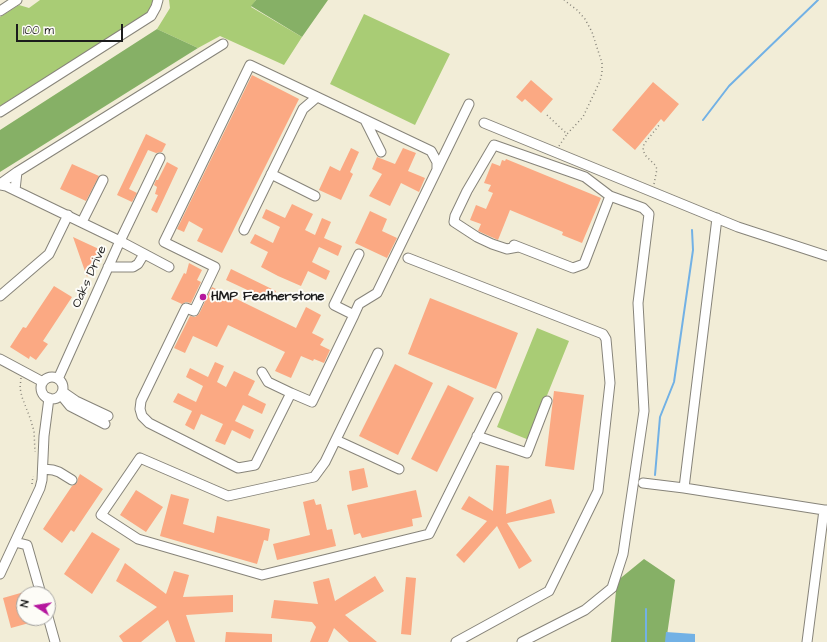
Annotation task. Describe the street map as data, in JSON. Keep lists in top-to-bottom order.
{
  "streets": {
    "street": ["Oaks Drive"]
  },
  "places": ["HMP Featherstone"],
  "scale_bar": "100 m",
  "north": "left"
}
